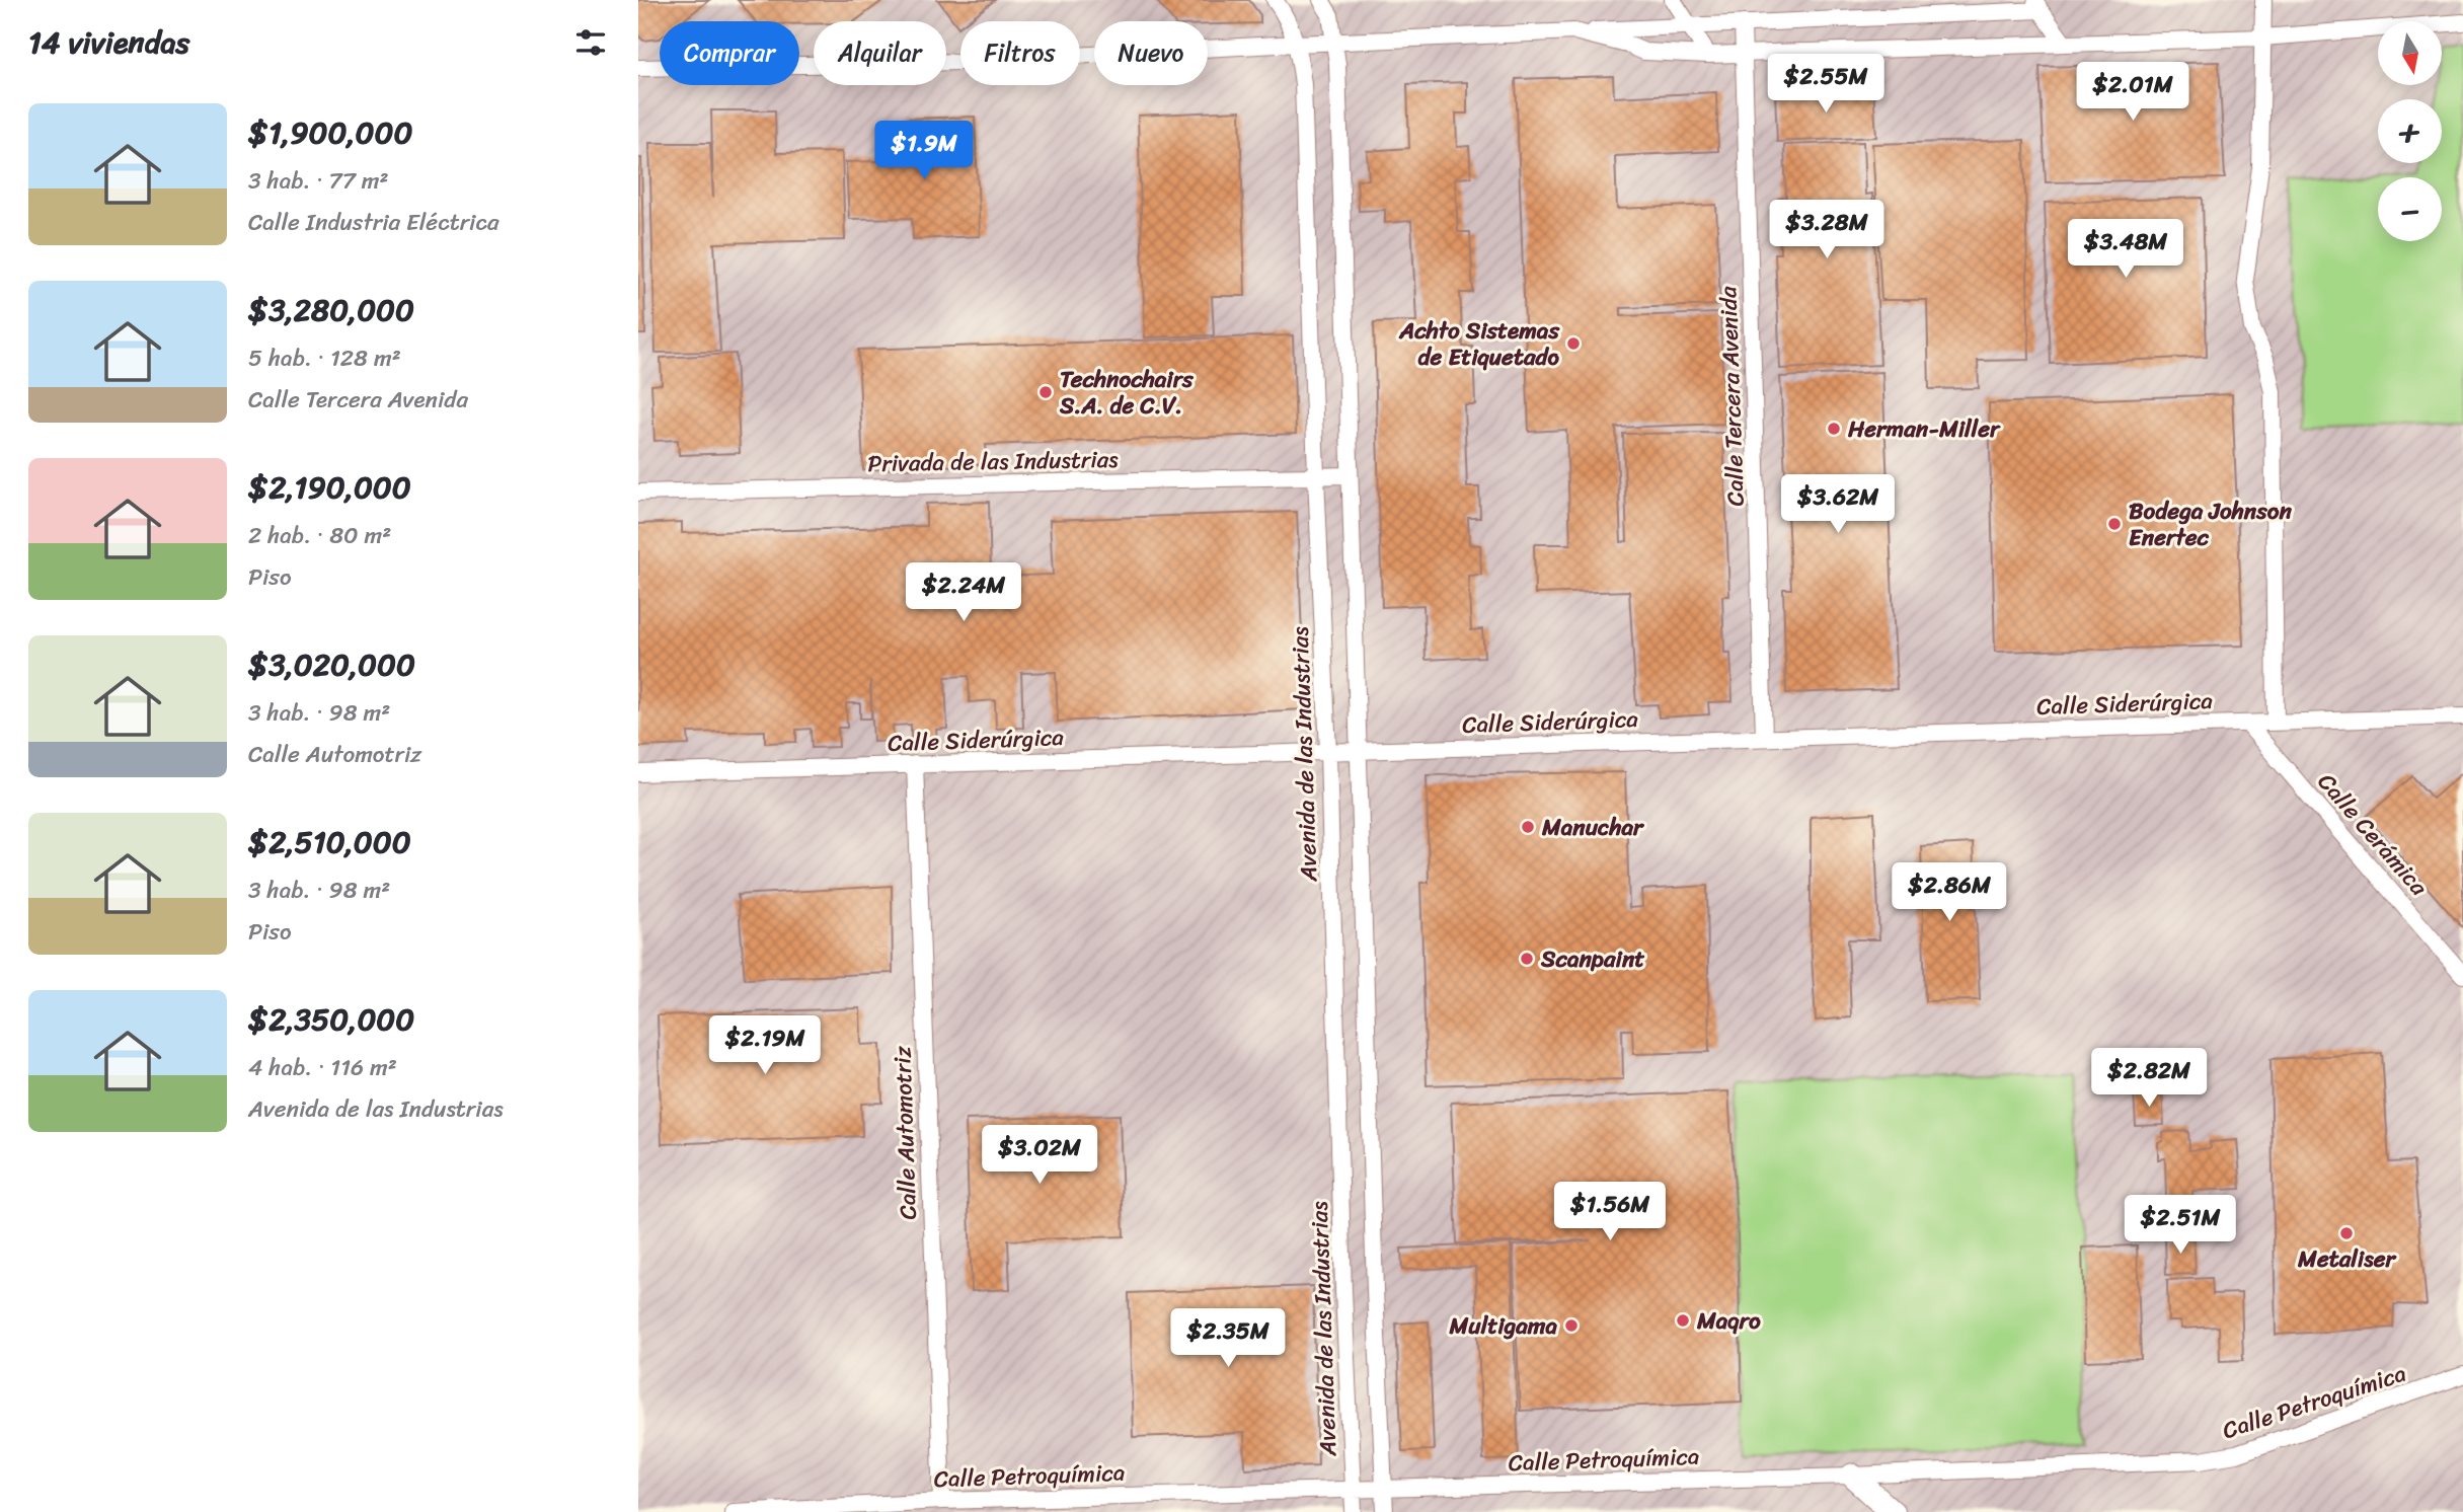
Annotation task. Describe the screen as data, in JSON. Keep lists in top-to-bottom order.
{
  "streets": {
    "street": [
      "Calle Tercera Avenida",
      "Privada de las Industrias",
      "Calle Siderúrgica",
      "Avenida de las Industrias",
      "Calle Cerámica",
      "Calle Automotriz",
      "Calle Petroquímica"
    ]
  },
  "crossings": [
    ["Calle Tercera Avenida", "Calle Siderúrgica"],
    ["Privada de las Industrias", "Avenida de las Industrias"],
    ["Calle Siderúrgica", "Avenida de las Industrias"],
    ["Calle Siderúrgica", "Calle Cerámica"],
    ["Calle Siderúrgica", "Calle Automotriz"],
    ["Avenida de las Industrias", "Calle Petroquímica"],
    ["Calle Automotriz", "Calle Petroquímica"]
  ],
  "places": [
    "Achto Sistemas de Etiquetado",
    "Technochairs S.A. de C.V.",
    "Herman-Miller",
    "Bodega Johnson Enertec",
    "Manuchar",
    "Scanpaint",
    "Metaliser",
    "Maqro",
    "Multigama"
  ],
  "north": "bottom",
  "page": {
    "heading": "14 viviendas",
    "map_buttons": ["+", "−"],
    "chip": [
      "Comprar",
      "Alquilar",
      "Filtros",
      "Nuevo"
    ],
    "price": [
      "$2.55M",
      "$2.01M",
      "$1.9M",
      "$3.28M",
      "$3.48M",
      "$3.62M",
      "$2.24M",
      "$2.86M",
      "$2.19M",
      "$2.82M",
      "$3.02M",
      "$1.56M",
      "$2.51M",
      "$2.35M"
    ],
    "list": [
      {
        "name": "$1,900,000",
        "note": "3 hab. · 77 m² · Calle Industria Eléctrica"
      },
      {
        "name": "$3,280,000",
        "note": "5 hab. · 128 m² · Calle Tercera Avenida"
      },
      {
        "name": "$2,190,000",
        "note": "2 hab. · 80 m² · Piso"
      },
      {
        "name": "$3,020,000",
        "note": "3 hab. · 98 m² · Calle Automotriz"
      },
      {
        "name": "$2,510,000",
        "note": "3 hab. · 98 m² · Piso"
      },
      {
        "name": "$2,350,000",
        "note": "4 hab. · 116 m² · Avenida de las Industrias"
      }
    ]
  }
}
